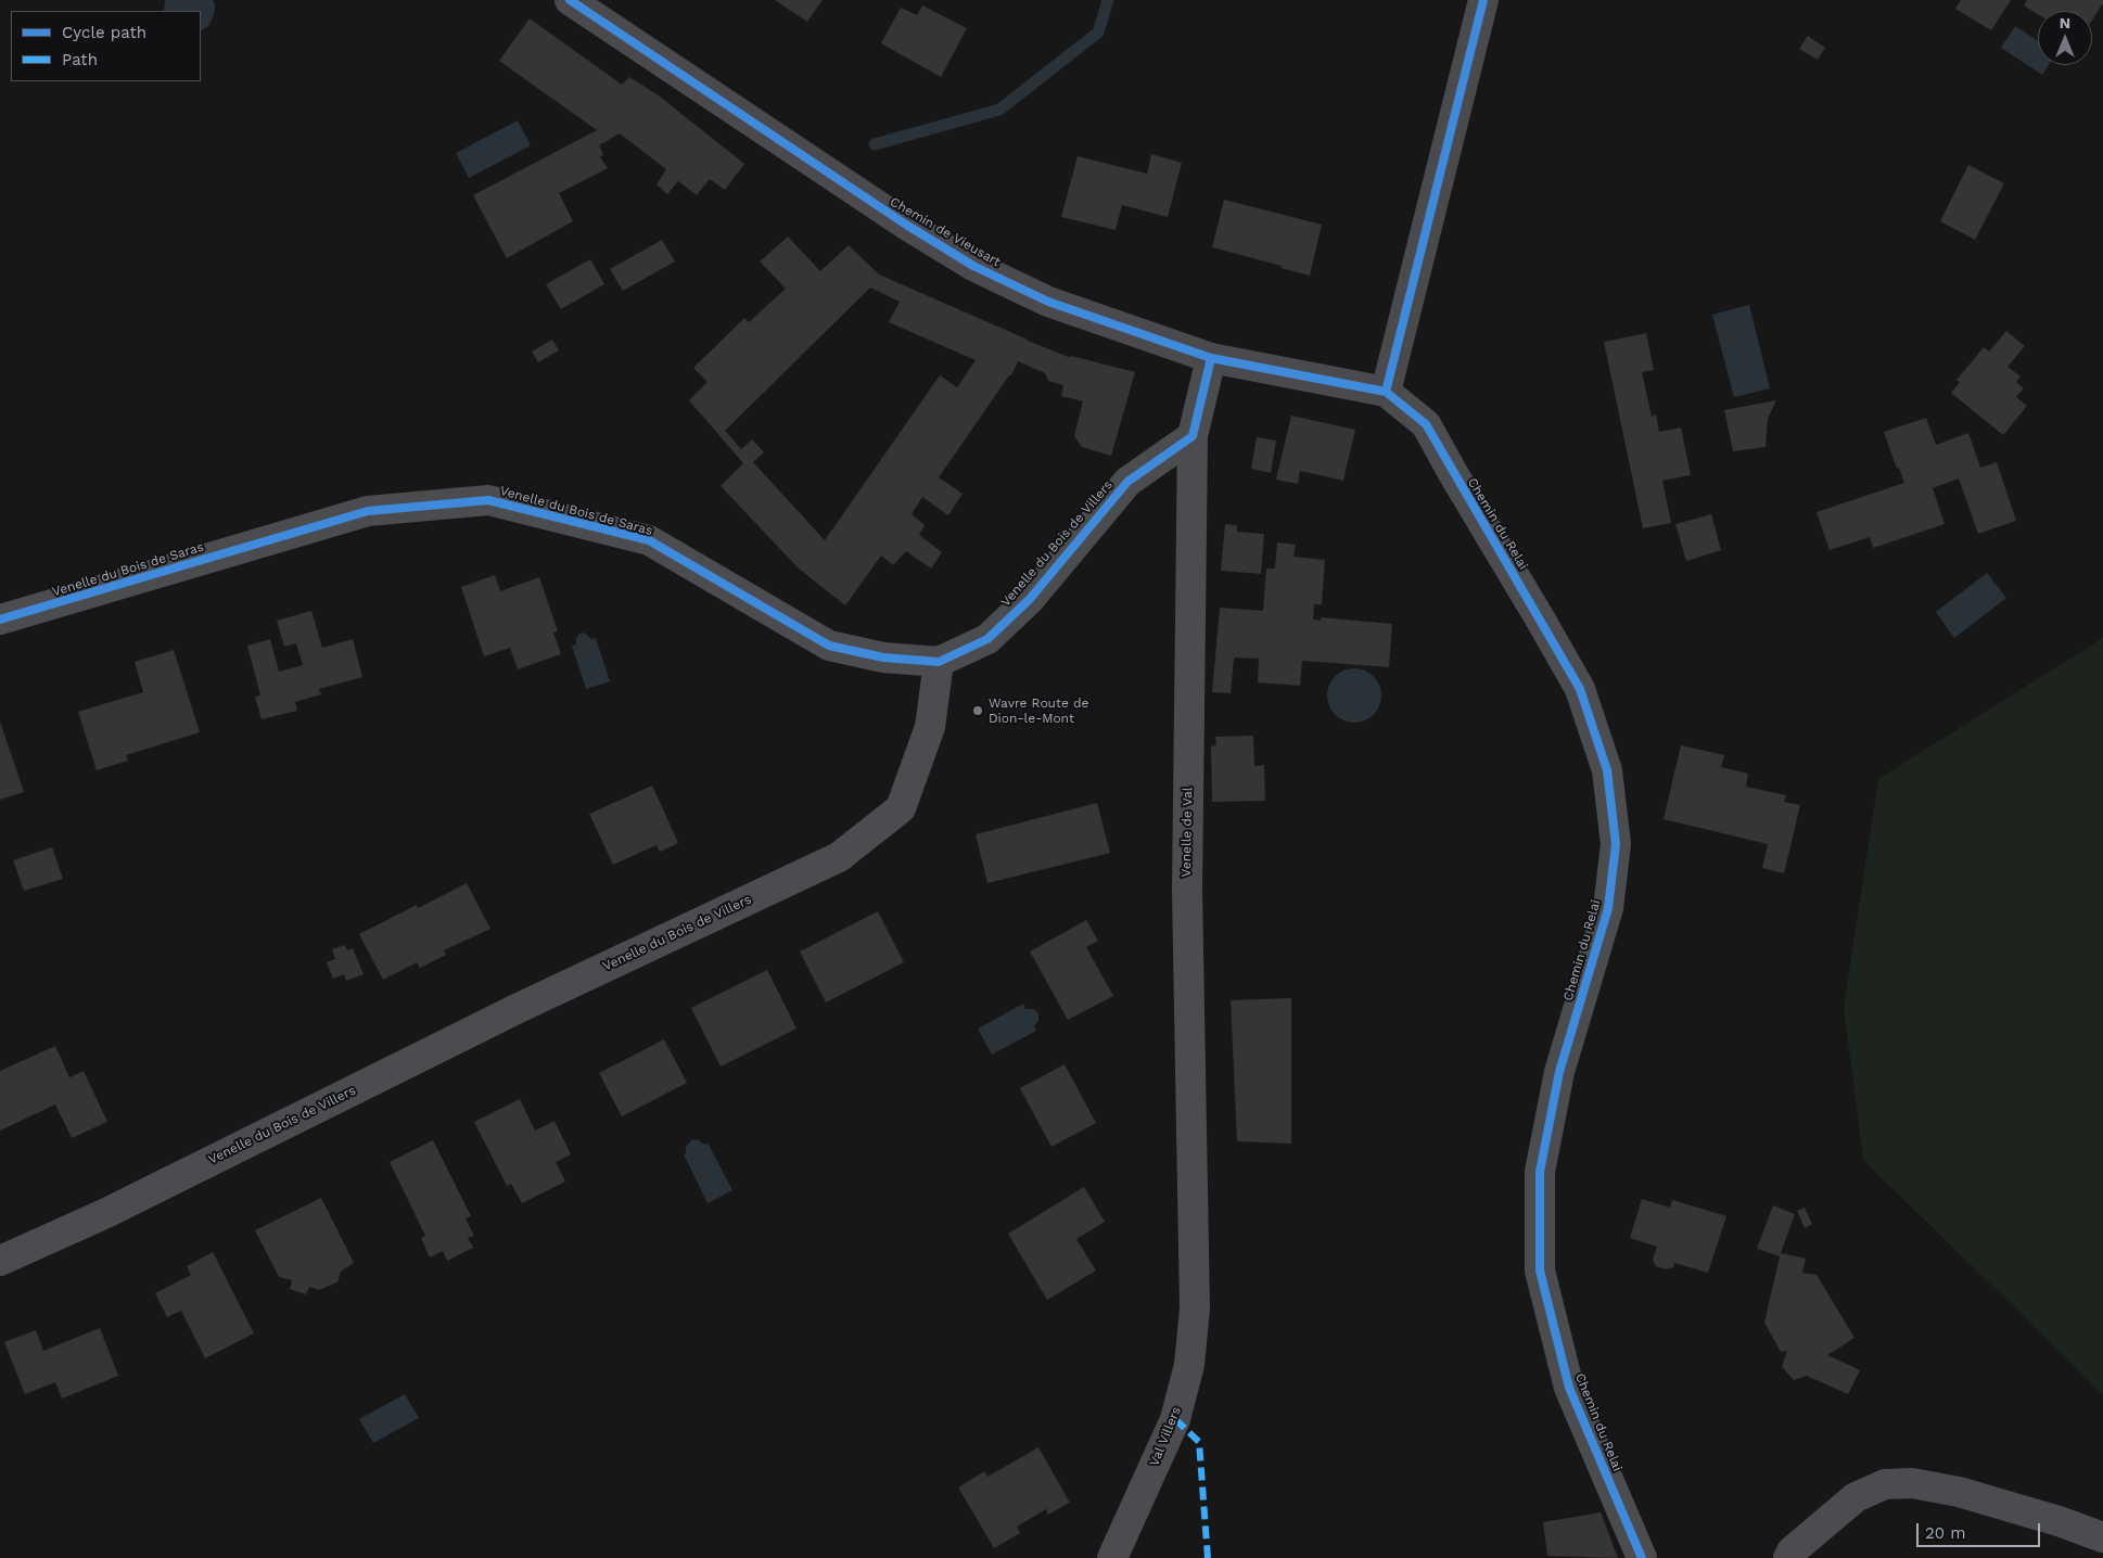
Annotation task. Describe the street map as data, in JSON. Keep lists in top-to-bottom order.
{
  "streets": {
    "street": [
      "Chemin de Vieusart",
      "Venelle du Bois de Saras",
      "Chemin du Relai",
      "Venelle du Bois de Villers",
      "Venelle de Val",
      "Val Villers"
    ]
  },
  "crossings": [
    ["Chemin de Vieusart", "Chemin du Relai"],
    ["Chemin de Vieusart", "Venelle de Val"],
    ["Venelle du Bois de Saras", "Venelle du Bois de Villers"],
    ["Venelle du Bois de Villers", "Venelle de Val"],
    ["Venelle de Val", "Val Villers"]
  ],
  "places": ["Wavre Route de Dion-le-Mont"],
  "legend": ["Cycle path", "Path"],
  "scale_bar": "20 m",
  "north": "top"
}
